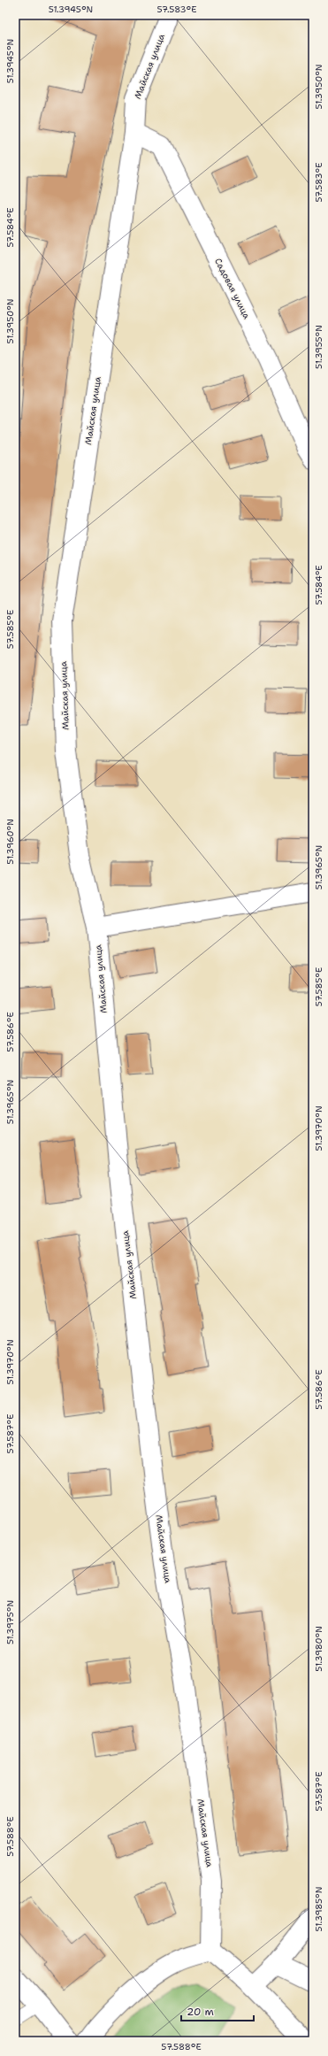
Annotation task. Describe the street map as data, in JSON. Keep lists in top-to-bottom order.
{
  "streets": {
    "street": ["Майская улица", "Садовая улица"]
  },
  "crossings": [
    ["Майская улица", "Садовая улица"]
  ],
  "scale_bar": "20 m",
  "coordinates": [
    "51.3945°N",
    "57.583°E",
    "51.3950°N",
    "57.584°E",
    "51.3955°N",
    "57.585°E",
    "51.3960°N",
    "51.3965°N",
    "57.586°E",
    "51.3970°N",
    "57.587°E",
    "51.3975°N",
    "51.3980°N",
    "57.588°E",
    "51.3985°N"
  ]
}
